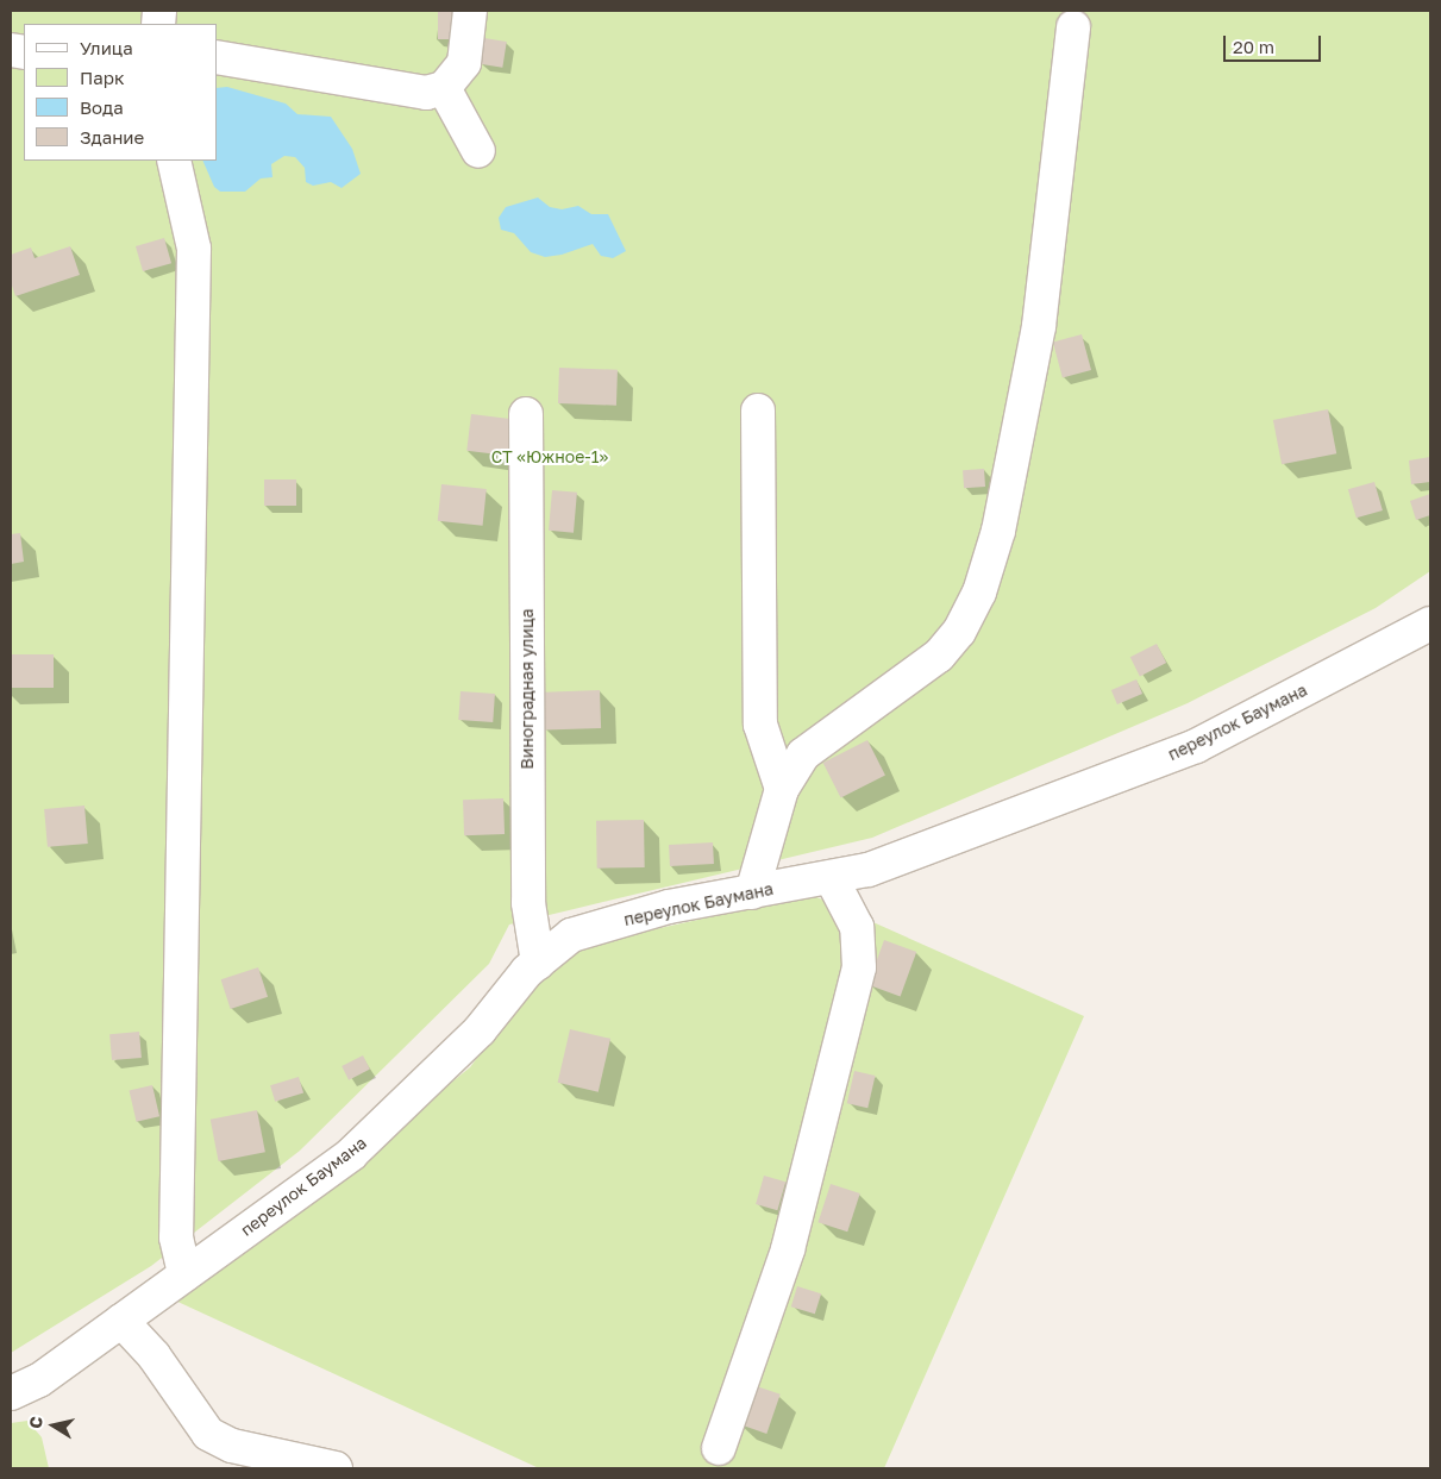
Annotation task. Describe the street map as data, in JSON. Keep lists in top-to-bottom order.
{
  "streets": {
    "street": ["Виноградная улица", "переулок Баумана"]
  },
  "crossings": [
    ["Виноградная улица", "переулок Баумана"]
  ],
  "parks": ["СТ «Южное-1»"],
  "legend": [
    "Улица",
    "Парк",
    "Вода",
    "Здание"
  ],
  "scale_bar": "20 m",
  "north": "left"
}
